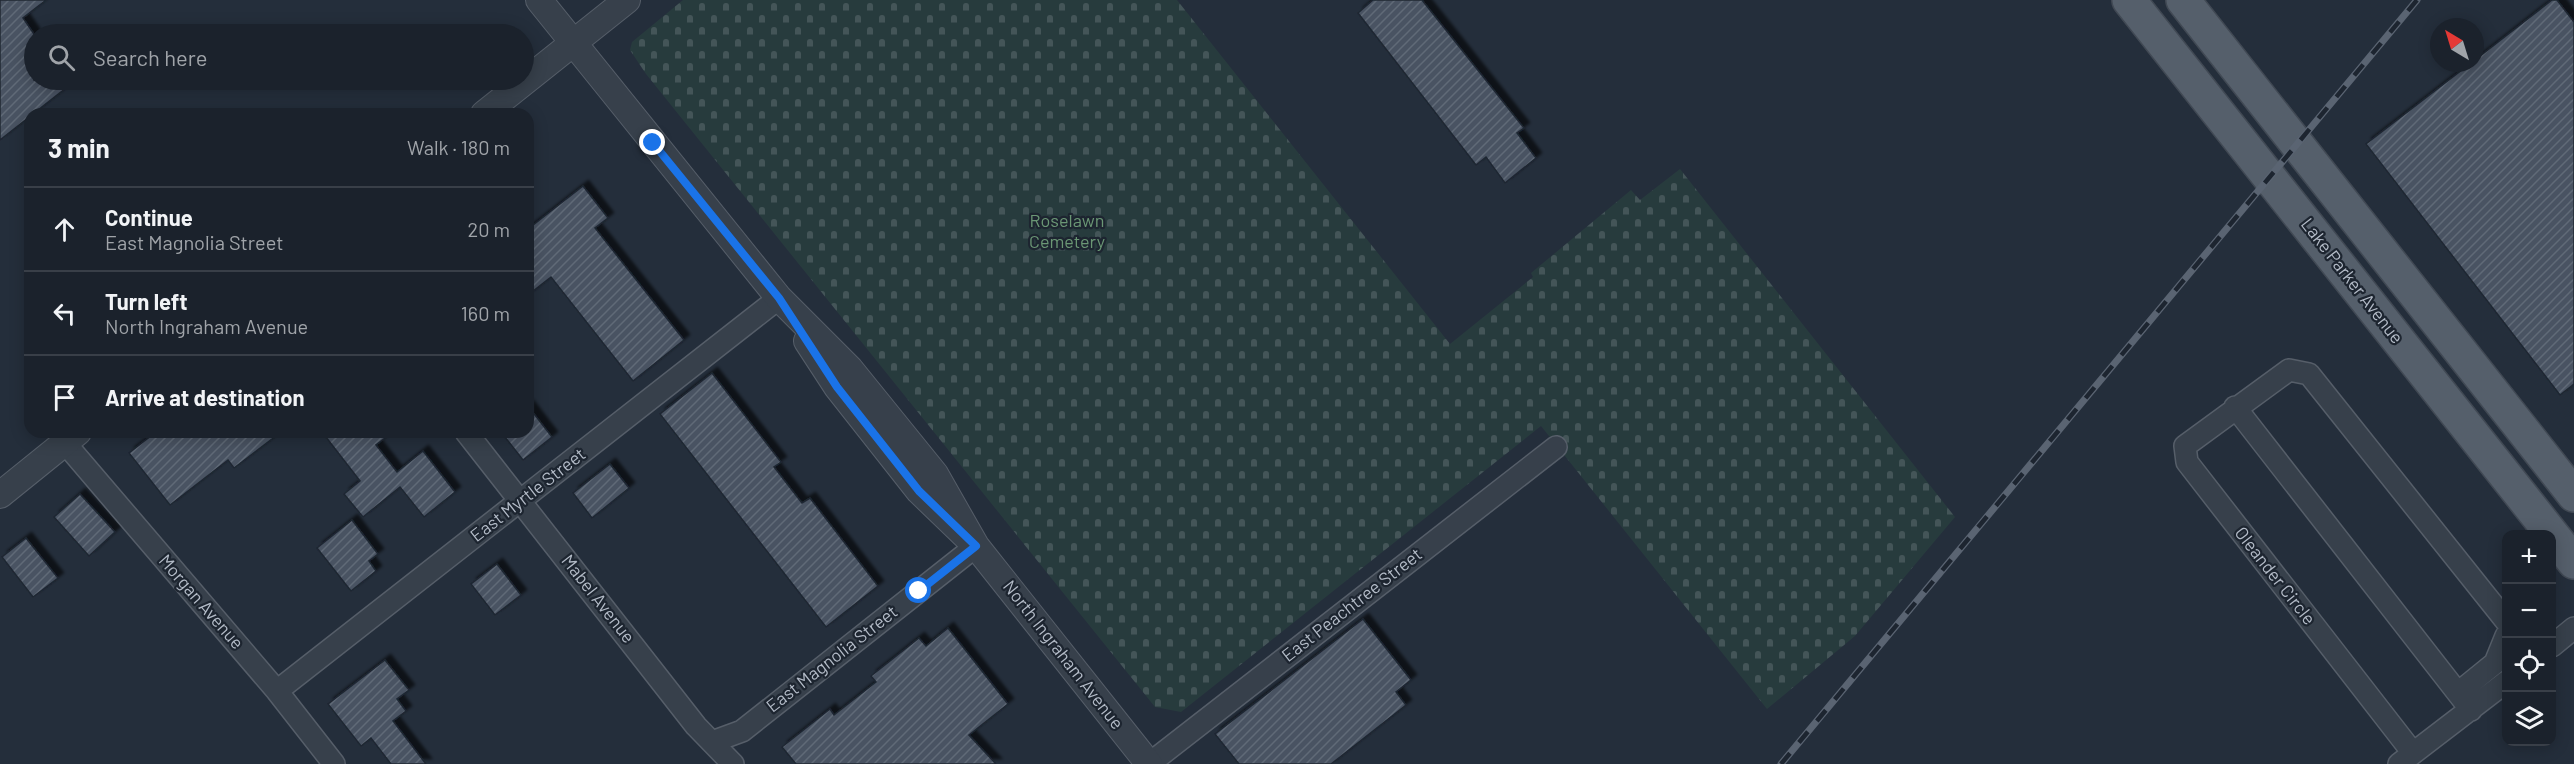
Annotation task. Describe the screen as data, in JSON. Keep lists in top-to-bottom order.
{
  "streets": {
    "main road": ["Lake Parker Avenue"],
    "street": [
      "East Myrtle Street",
      "Oleander Circle",
      "Mabel Avenue",
      "Morgan Avenue",
      "East Peachtree Street",
      "North Ingraham Avenue",
      "East Magnolia Street"
    ]
  },
  "crossings": [
    ["East Myrtle Street", "Mabel Avenue"],
    ["East Myrtle Street", "Morgan Avenue"],
    ["East Myrtle Street", "North Ingraham Avenue"],
    ["Mabel Avenue", "East Magnolia Street"],
    ["East Peachtree Street", "North Ingraham Avenue"],
    ["North Ingraham Avenue", "East Magnolia Street"]
  ],
  "parks": ["Roselawn Cemetery"],
  "north": "top left",
  "page": {
    "search": "Search here",
    "heading": ["3 min", "Walk · 180 m"],
    "list": [
      ["Continue", "East Magnolia Street", "20 m"],
      ["Turn left", "North Ingraham Avenue", "160 m"],
      "Arrive at destination"
    ],
    "map_buttons": ["+", "−"]
  }
}
